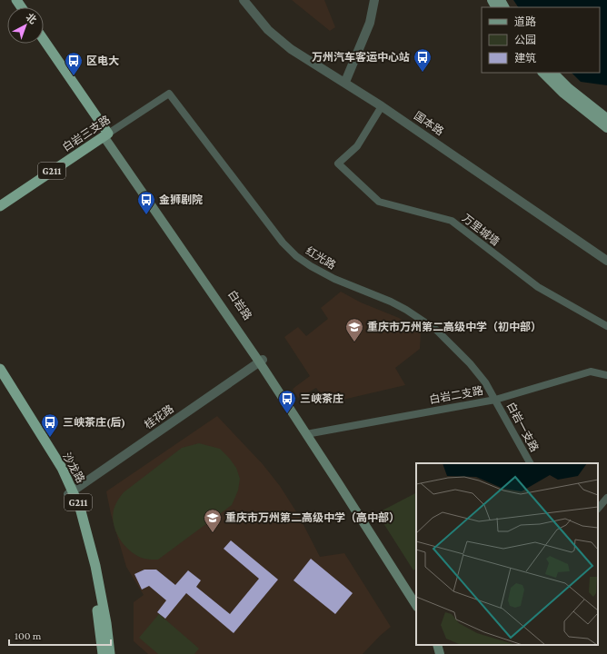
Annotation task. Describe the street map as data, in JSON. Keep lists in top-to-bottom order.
{
  "streets": {
    "highway": [
      "白岩三支路",
      "G211",
      "白岩路",
      "沙龙路"
    ],
    "street": [
      "国本路",
      "万里城墙",
      "红光路",
      "白岩二支路",
      "桂花路",
      "白岩一支路"
    ]
  },
  "crossings": [
    ["国本路", "万里城墙"],
    ["白岩三支路", "红光路"],
    ["白岩三支路", "白岩路"],
    ["红光路", "白岩二支路"],
    ["红光路", "白岩一支路"],
    ["白岩路", "白岩二支路"],
    ["白岩路", "桂花路"],
    ["白岩二支路", "白岩一支路"],
    ["桂花路", "沙龙路"]
  ],
  "places": {
    "bus stop": [
      "万州汽车客运中心站",
      "区电大",
      "金狮剧院",
      "三峡茶庄",
      "三峡茶庄(后)"
    ],
    "school or university": ["重庆市万州第二高级中学（初中部）", "重庆市万州第二高级中学（高中部）"]
  },
  "legend": ["道路", "公园", "建筑"],
  "scale_bar": "100 m",
  "north": "top right"
}
